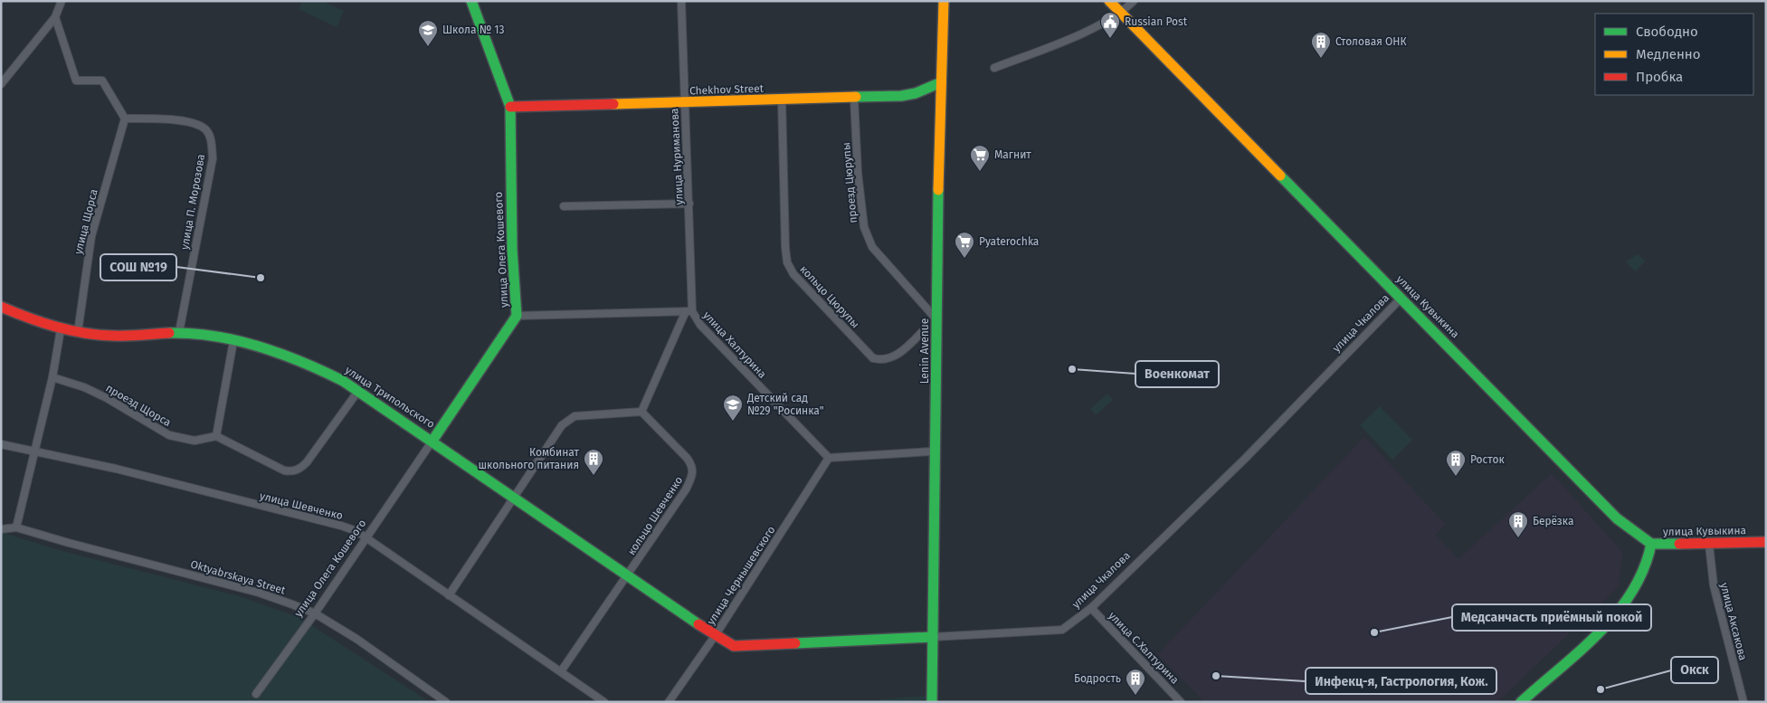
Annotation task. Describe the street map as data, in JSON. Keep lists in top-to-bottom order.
{
  "streets": {
    "street": [
      "Chekhov Street",
      "улица Нуриманова",
      "проезд Цюрупы",
      "улица П. Морозова",
      "улица Щорса",
      "улица Олега Кошевого",
      "кольцо Цюрупы",
      "улица Кувыкина",
      "улица Чкалова",
      "улица Халтурина",
      "Lenin Avenue",
      "улица Трипольского",
      "проезд Щорса",
      "улица Шевченко",
      "кольцо Шевченко",
      "улица Чернышевского",
      "Oktyabrskaya Street",
      "улица Аксакова",
      "улица С.Халтурина"
    ]
  },
  "crossings": [
    ["Chekhov Street", "улица Нуриманова"],
    ["Chekhov Street", "проезд Цюрупы"],
    ["Chekhov Street", "улица Олега Кошевого"],
    ["Chekhov Street", "кольцо Цюрупы"],
    ["Chekhov Street", "Lenin Avenue"],
    ["улица Нуриманова", "улица Халтурина"],
    ["проезд Цюрупы", "Lenin Avenue"],
    ["улица П. Морозова", "улица Щорса"],
    ["улица П. Морозова", "улица Трипольского"],
    ["улица Щорса", "улица Трипольского"],
    ["улица Олега Кошевого", "улица Халтурина"],
    ["улица Олега Кошевого", "улица Трипольского"],
    ["улица Олега Кошевого", "улица Шевченко"],
    ["улица Олега Кошевого", "Oktyabrskaya Street"],
    ["улица Кувыкина", "улица Чкалова"],
    ["улица Кувыкина", "улица Аксакова"],
    ["улица Чкалова", "Lenin Avenue"],
    ["улица Чкалова", "улица Трипольского"],
    ["улица Чкалова", "улица Чернышевского"],
    ["улица Чкалова", "улица С.Халтурина"],
    ["улица Халтурина", "улица Чернышевского"],
    ["улица Трипольского", "кольцо Шевченко"],
    ["улица Трипольского", "улица Чернышевского"],
    ["улица Шевченко", "кольцо Шевченко"]
  ],
  "places": {
    "public building": ["Russian Post"],
    "school or university": ["Школа № 13", "Детский сад №29 \"Росинка\""],
    "building": [
      "Столовая ОНК",
      "Комбинат школьного питания",
      "Росток",
      "Берёзка",
      "Бодрость"
    ],
    "supermarket": ["Магнит", "Pyaterochka"],
    "other": [
      "СОШ №19",
      "Военкомат",
      "Медсанчасть приёмный покой",
      "Инфекц-я, Гастрология, Кож.",
      "Окск"
    ]
  },
  "legend": ["Свободно", "Медленно", "Пробка"]
}
